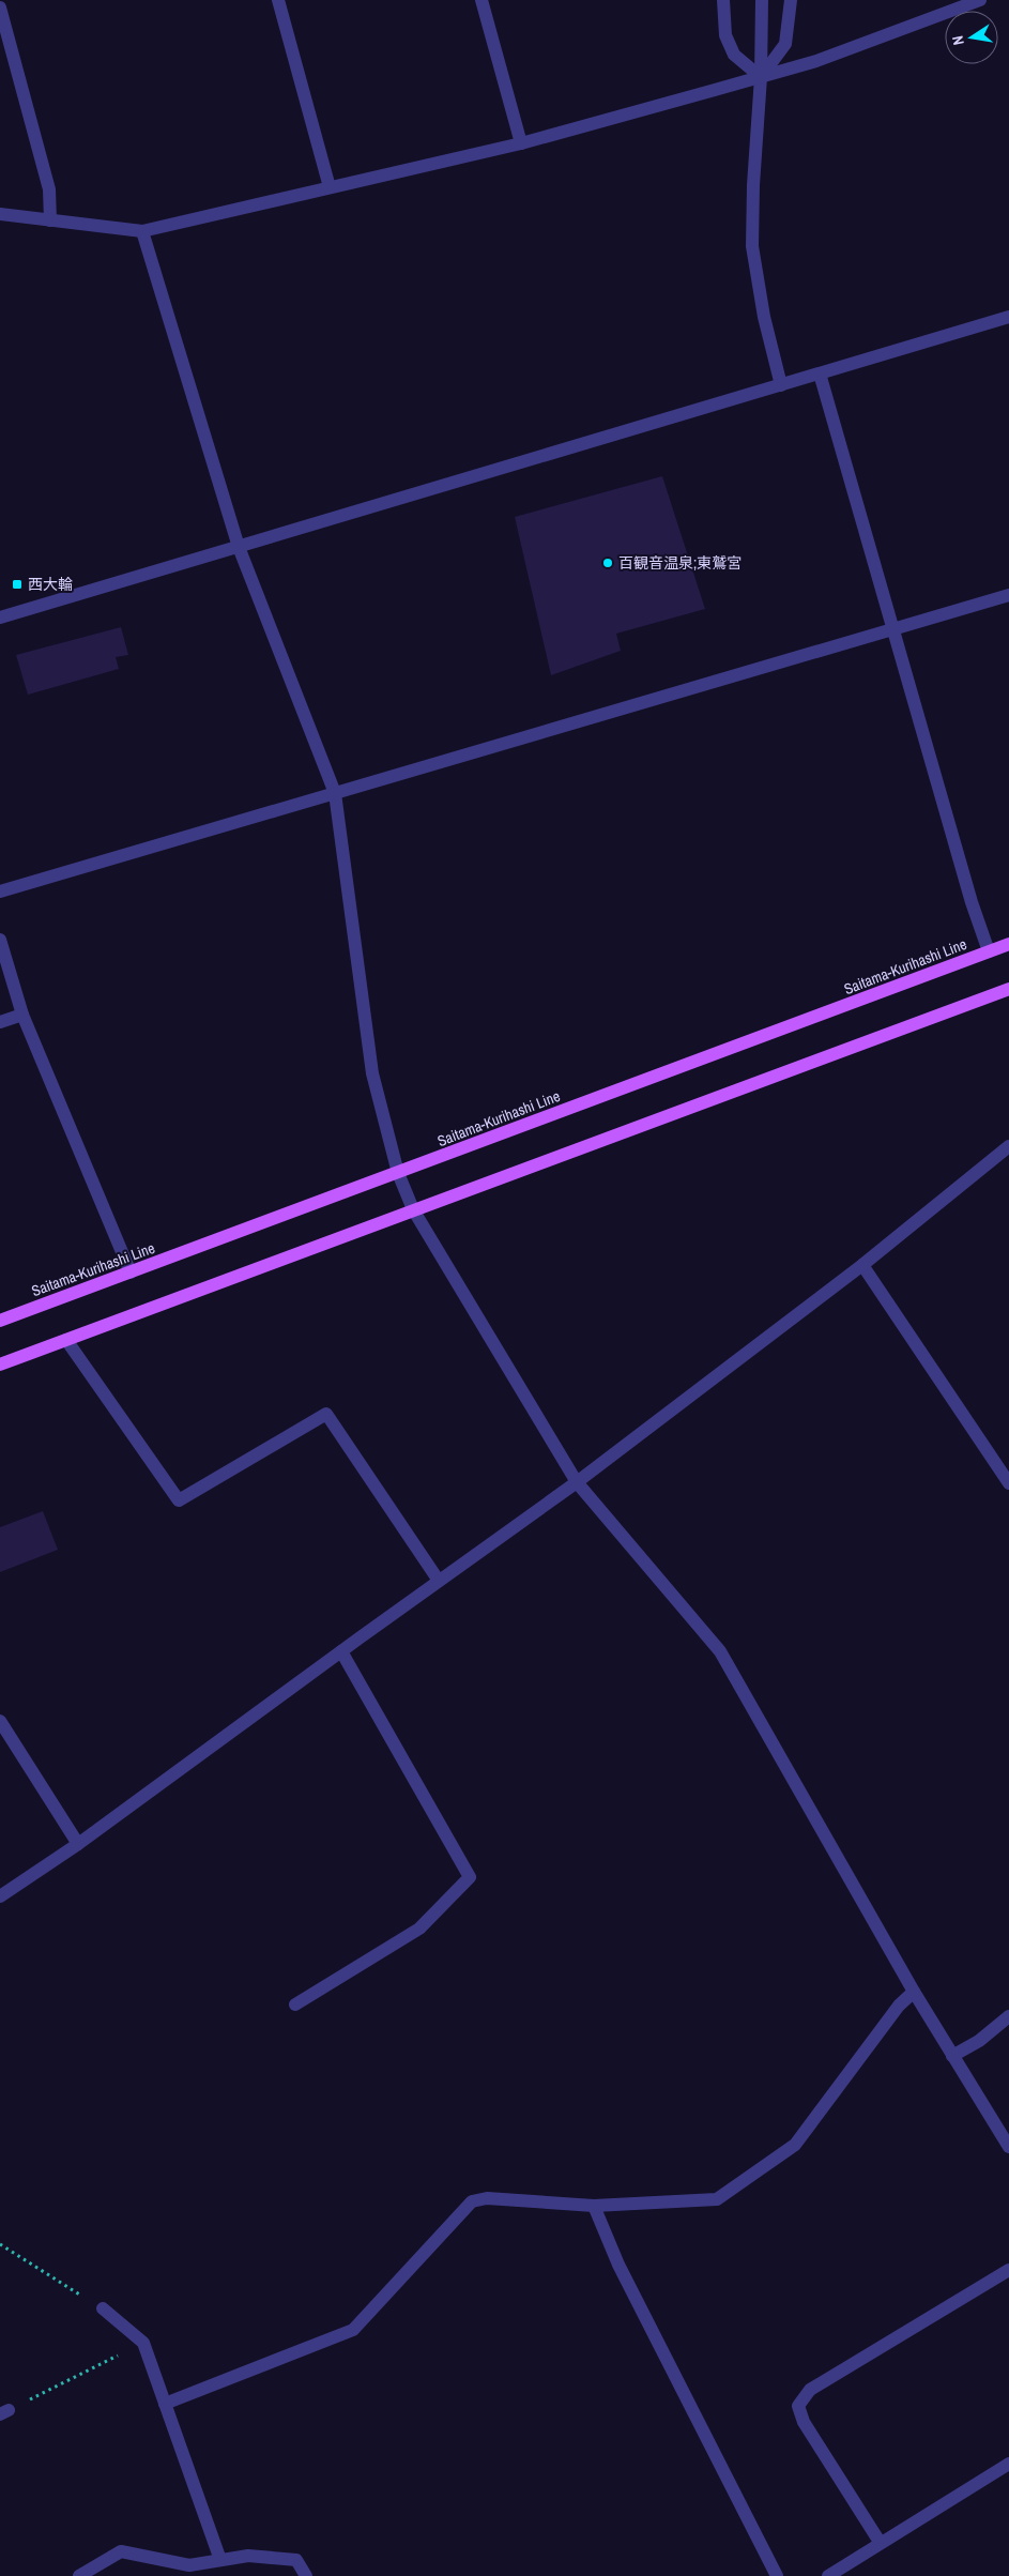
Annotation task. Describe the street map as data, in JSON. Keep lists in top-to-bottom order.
{
  "streets": {
    "main road": ["Saitama-Kurihashi Line"]
  },
  "places": {
    "other": ["百観音温泉;東鷲宮"],
    "transit": ["西大輪"]
  },
  "north": "left"
}
